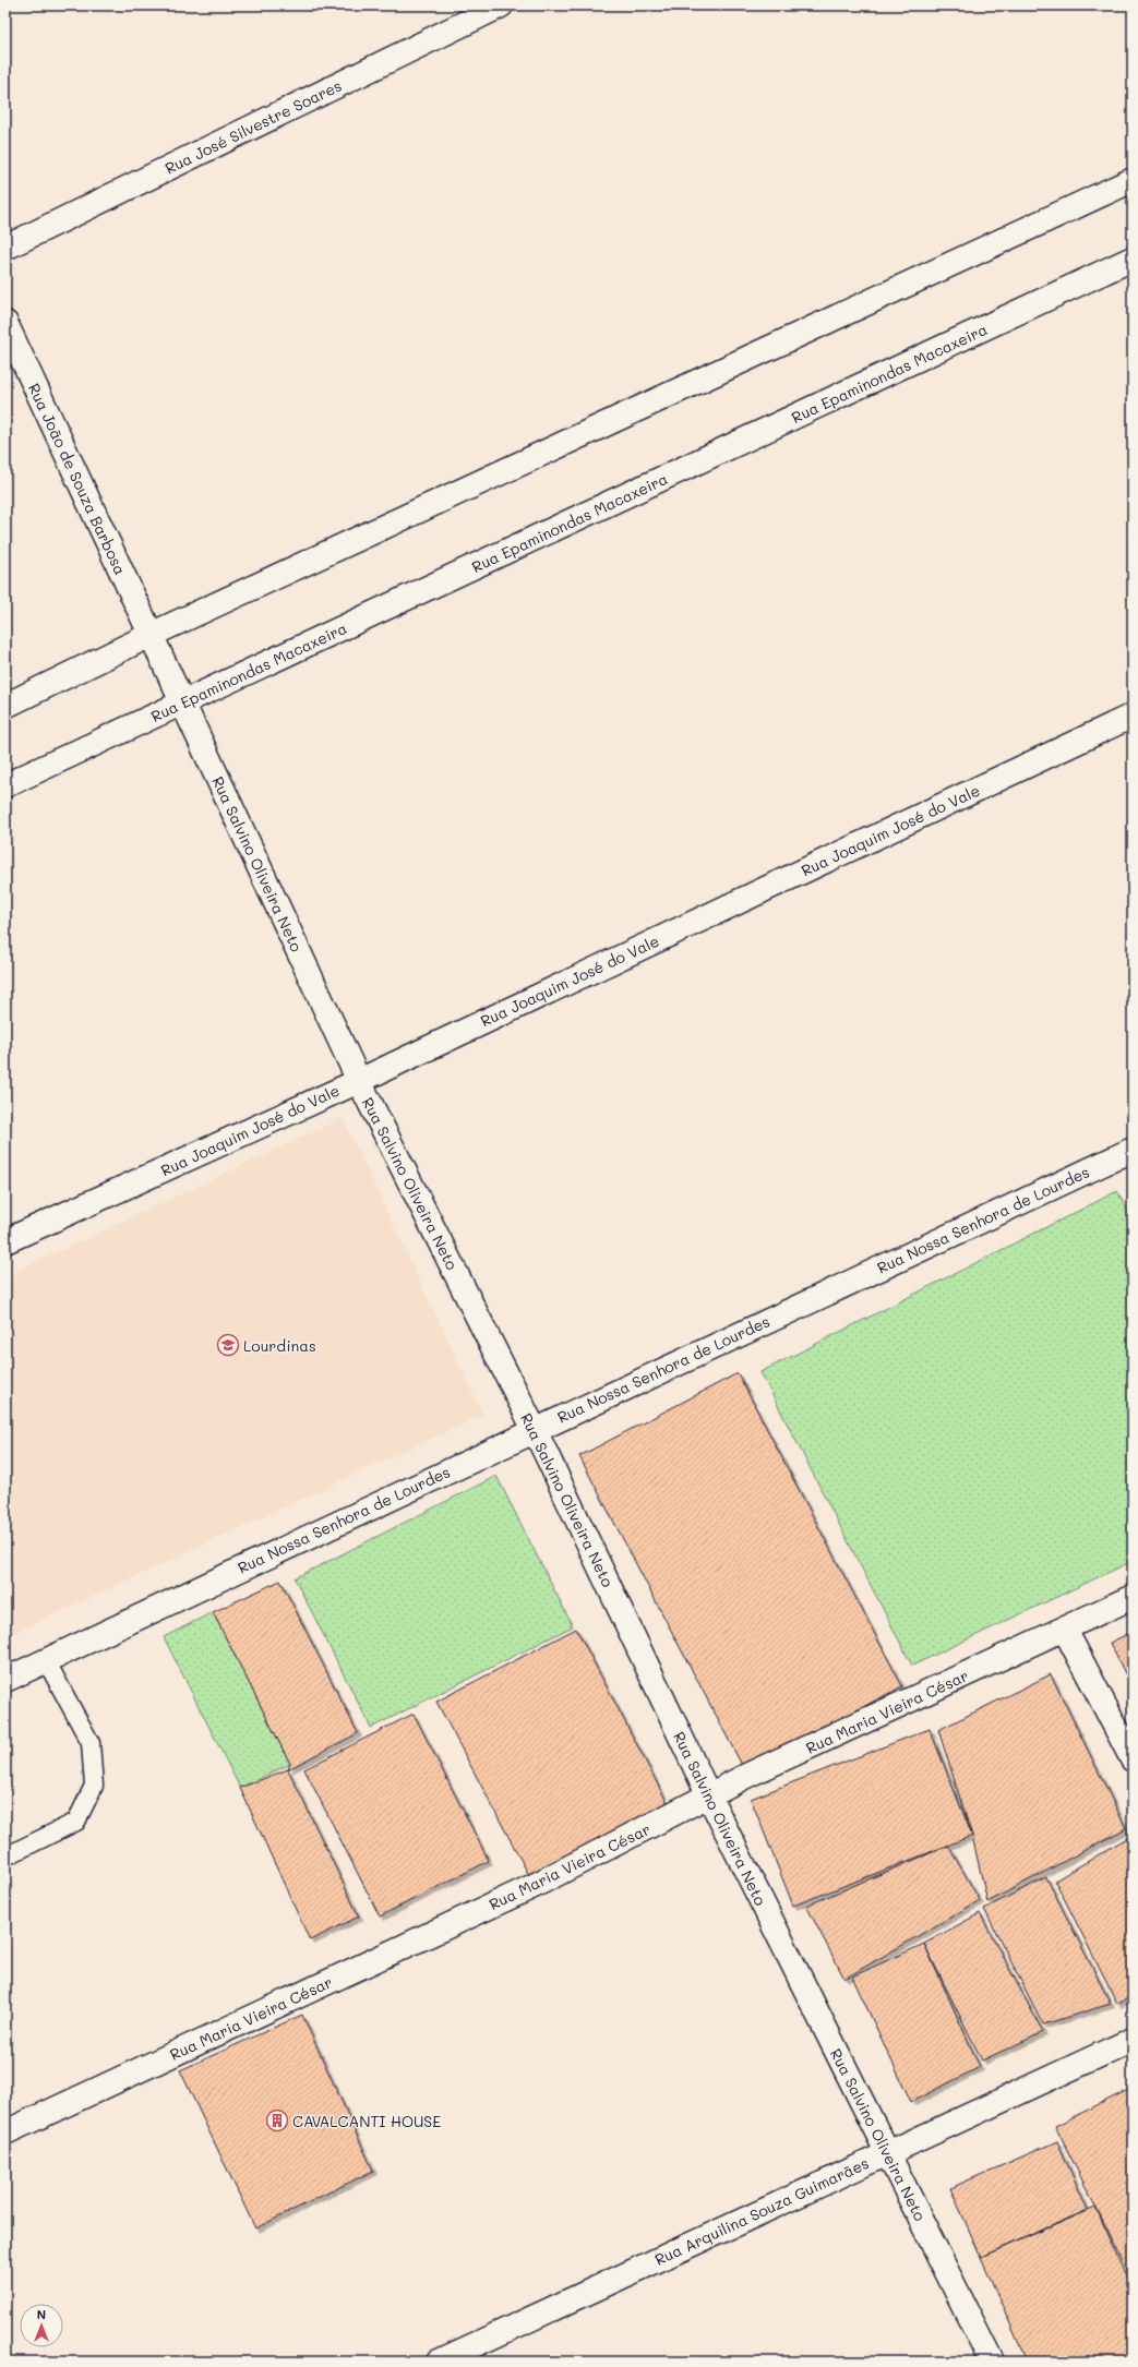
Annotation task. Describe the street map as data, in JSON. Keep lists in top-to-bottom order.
{
  "streets": {
    "street": [
      "Rua José Silvestre Soares",
      "Rua Epaminondas Macaxeira",
      "Rua João de Souza Barbosa",
      "Rua Joaquim José do Vale",
      "Rua Salvino Oliveira Neto",
      "Rua Nossa Senhora de Lourdes",
      "Rua Maria Vieira César",
      "Rua Arquilina Souza Guimarães"
    ]
  },
  "crossings": [
    ["Rua Epaminondas Macaxeira", "Rua Salvino Oliveira Neto"],
    ["Rua João de Souza Barbosa", "Rua Salvino Oliveira Neto"],
    ["Rua Joaquim José do Vale", "Rua Salvino Oliveira Neto"],
    ["Rua Salvino Oliveira Neto", "Rua Nossa Senhora de Lourdes"],
    ["Rua Salvino Oliveira Neto", "Rua Maria Vieira César"],
    ["Rua Salvino Oliveira Neto", "Rua Arquilina Souza Guimarães"]
  ],
  "places": {
    "school or university": ["Lourdinas"],
    "building": ["CAVALCANTI HOUSE"]
  },
  "north": "top"
}
